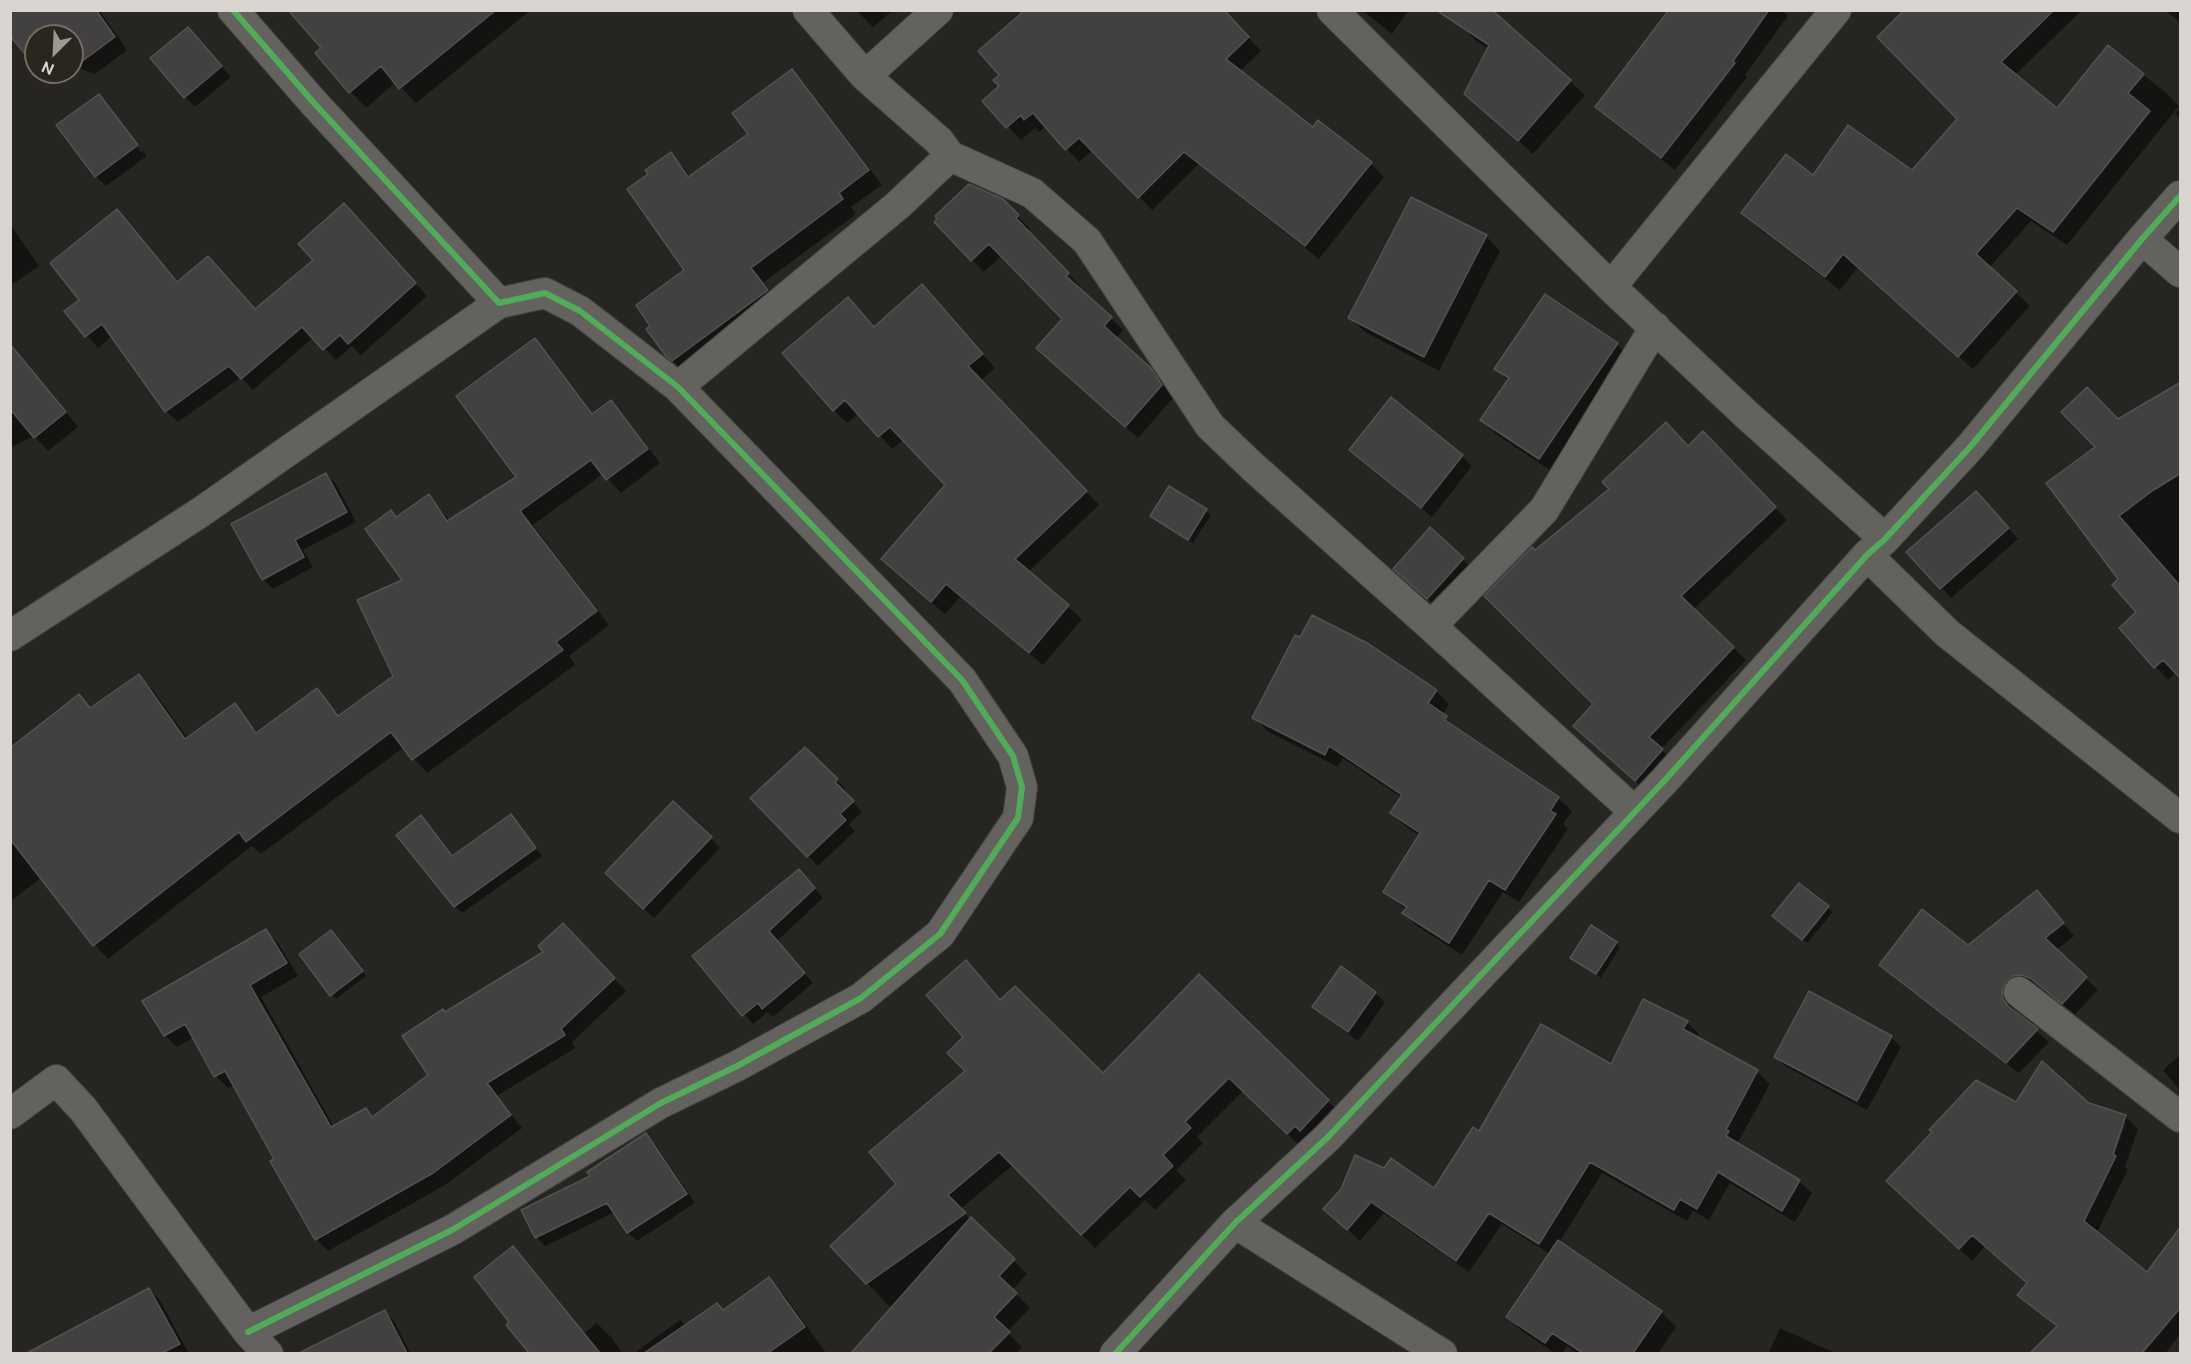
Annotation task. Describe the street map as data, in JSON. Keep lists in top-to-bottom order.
{
  "north": "bottom left"
}
